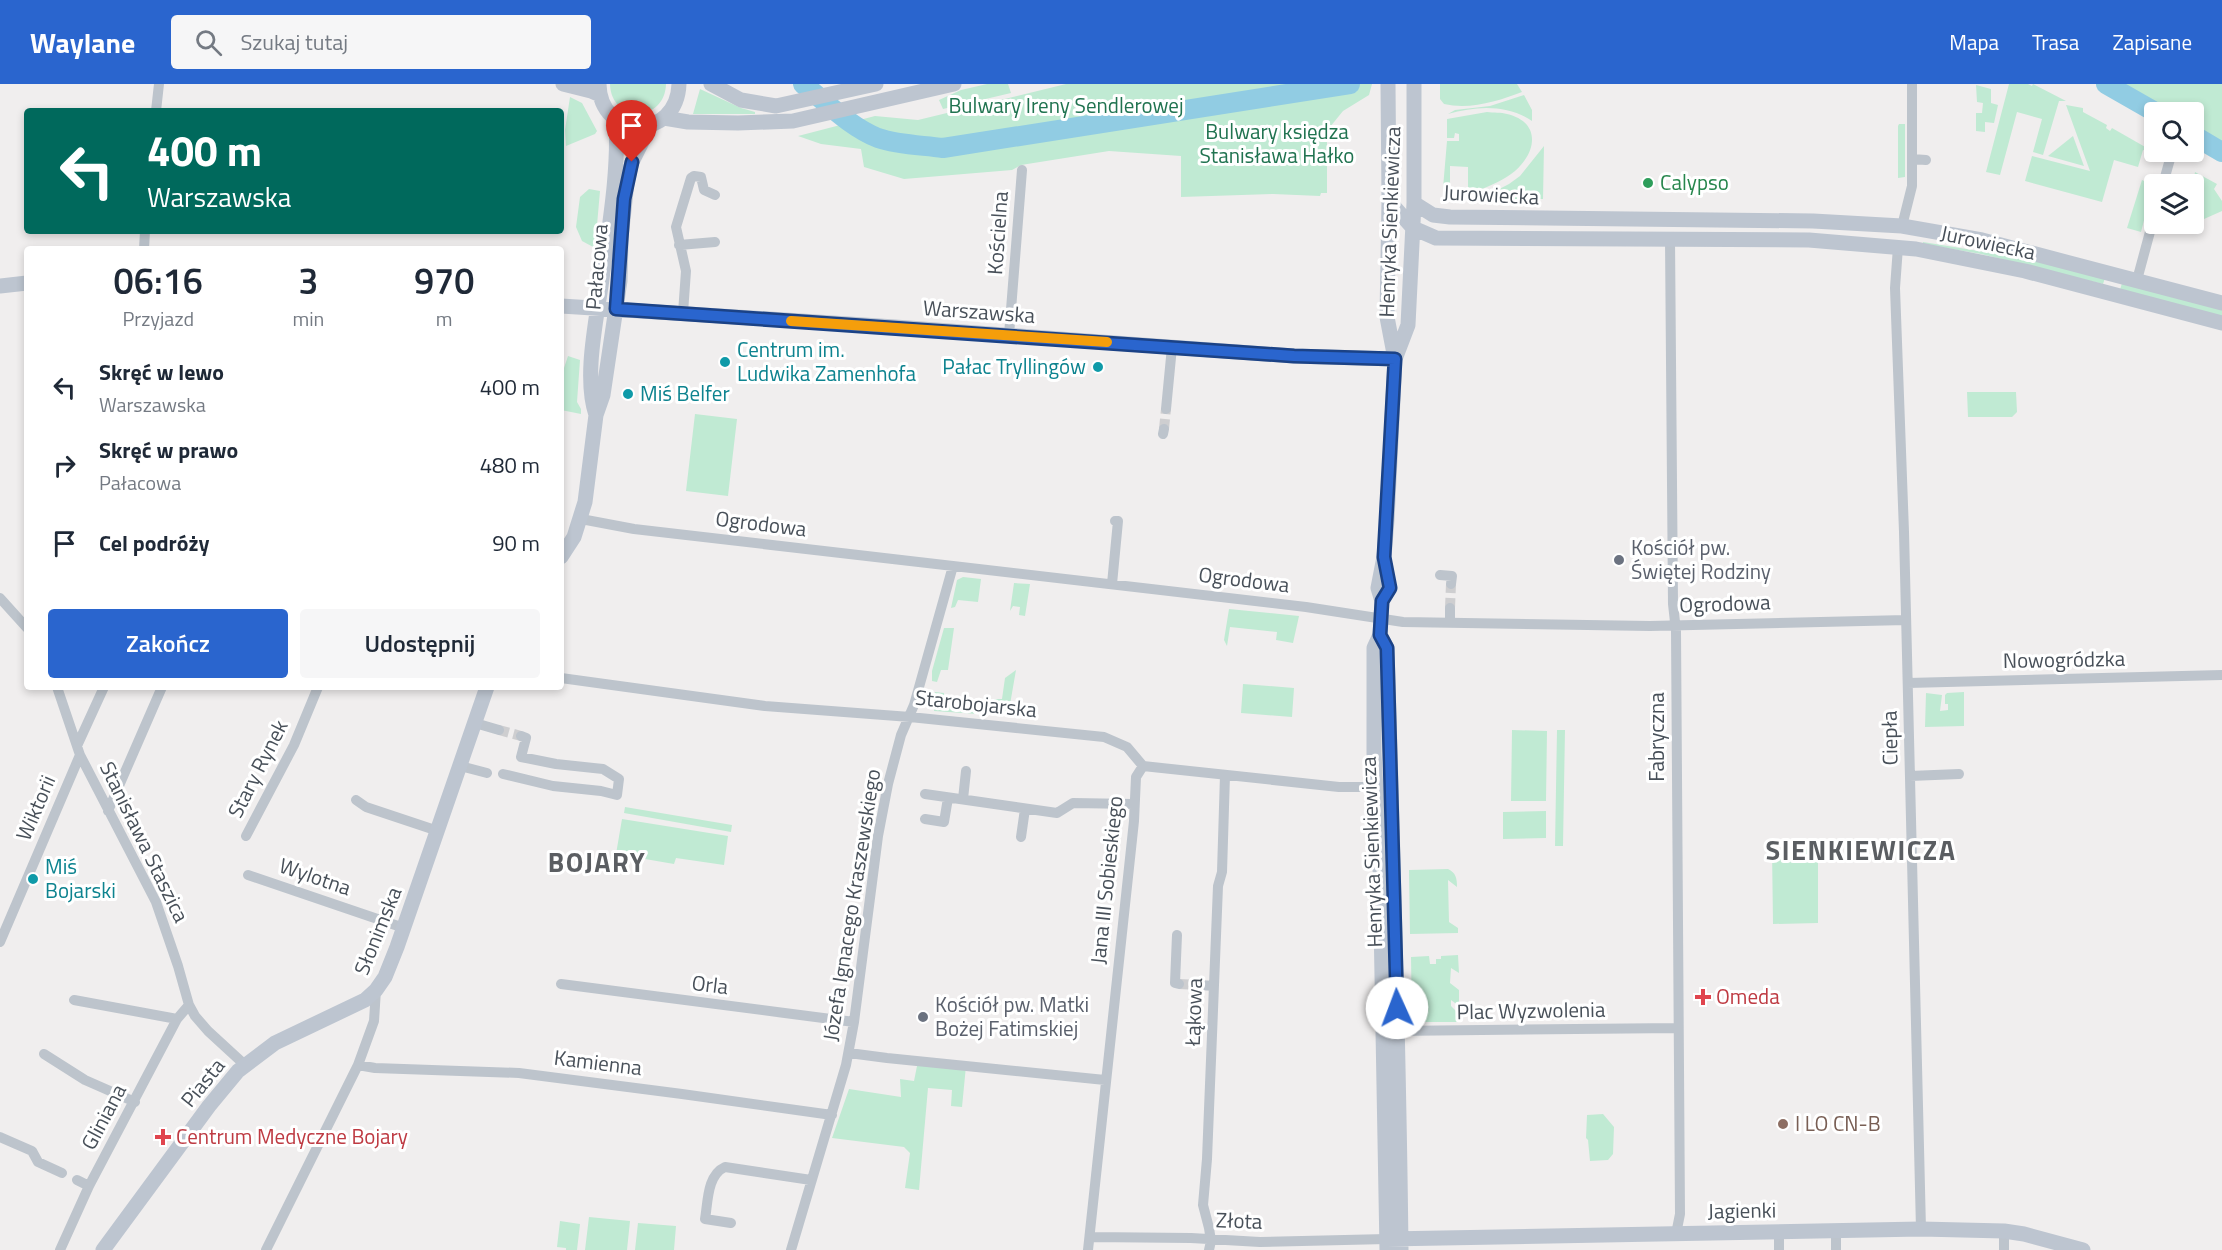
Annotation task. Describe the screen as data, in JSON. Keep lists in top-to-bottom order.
{
  "streets": {
    "street": [
      "Jurowiecka",
      "Henryka Sienkiewicza",
      "Kościelna",
      "Pałacowa",
      "Warszawska",
      "Ogrodowa",
      "Nowogródzka",
      "Starobojarska",
      "Fabryczna",
      "Ciepła",
      "Stary Rynek",
      "Wiktorii",
      "Stanisława Staszica",
      "Wylotna",
      "Jana III Sobieskiego",
      "Józefa Ignacego Kraszewskiego",
      "Słonimska",
      "Orla",
      "Plac Wyzwolenia",
      "Łąkowa",
      "Kamienna",
      "Piasta",
      "Gliniana",
      "Jagienki",
      "Złota"
    ]
  },
  "crossings": [
    ["Jurowiecka", "Henryka Sienkiewicza"],
    ["Jurowiecka", "Fabryczna"],
    ["Jurowiecka", "Ciepła"],
    ["Henryka Sienkiewicza", "Warszawska"],
    ["Henryka Sienkiewicza", "Ogrodowa"],
    ["Henryka Sienkiewicza", "Plac Wyzwolenia"],
    ["Henryka Sienkiewicza", "Jagienki"],
    ["Henryka Sienkiewicza", "Złota"],
    ["Kościelna", "Warszawska"],
    ["Pałacowa", "Warszawska"],
    ["Pałacowa", "Ogrodowa"],
    ["Ogrodowa", "Fabryczna"],
    ["Ogrodowa", "Ciepła"],
    ["Ogrodowa", "Józefa Ignacego Kraszewskiego"],
    ["Nowogródzka", "Ciepła"],
    ["Starobojarska", "Jana III Sobieskiego"],
    ["Starobojarska", "Józefa Ignacego Kraszewskiego"],
    ["Fabryczna", "Plac Wyzwolenia"],
    ["Fabryczna", "Jagienki"],
    ["Ciepła", "Jagienki"],
    ["Wiktorii", "Stanisława Staszica"],
    ["Stanisława Staszica", "Piasta"],
    ["Stanisława Staszica", "Gliniana"],
    ["Wylotna", "Słonimska"],
    ["Jana III Sobieskiego", "Złota"],
    ["Józefa Ignacego Kraszewskiego", "Orla"],
    ["Józefa Ignacego Kraszewskiego", "Kamienna"],
    ["Słonimska", "Kamienna"],
    ["Słonimska", "Piasta"],
    ["Łąkowa", "Złota"],
    ["Jagienki", "Złota"]
  ],
  "districts": ["SIENKIEWICZA", "BOJARY"],
  "parks": ["Bulwary Ireny Sendlerowej", "Bulwary księdza Stanisława Hałko"],
  "places": {
    "other": [
      "Calypso",
      "Centrum im. Ludwika Zamenhofa",
      "Pałac Tryllingów",
      "Miś Belfer",
      "Kościół pw. Świętej Rodziny",
      "Miś Bojarski",
      "Kościół pw. Matki Bożej Fatimskiej",
      "I LO CN-B"
    ],
    "health": ["Omeda", "Centrum Medyczne Bojary"]
  },
  "page": {
    "header": "Waylane",
    "search": "Szukaj tutaj",
    "nav": ["Mapa", "Trasa", "Zapisane"],
    "turn": ["400 m", "Warszawska"],
    "eta": [
      "06:16",
      "Przyjazd",
      "3",
      "min",
      "970",
      "m"
    ],
    "list": [
      {
        "name": "Skręć w lewo",
        "note": "Warszawska",
        "value": "400 m"
      },
      {
        "name": "Skręć w prawo",
        "note": "Pałacowa",
        "value": "480 m"
      },
      {
        "name": "Cel podróży",
        "value": "90 m"
      }
    ],
    "buttons": ["Zakończ", "Udostępnij"]
  }
}
